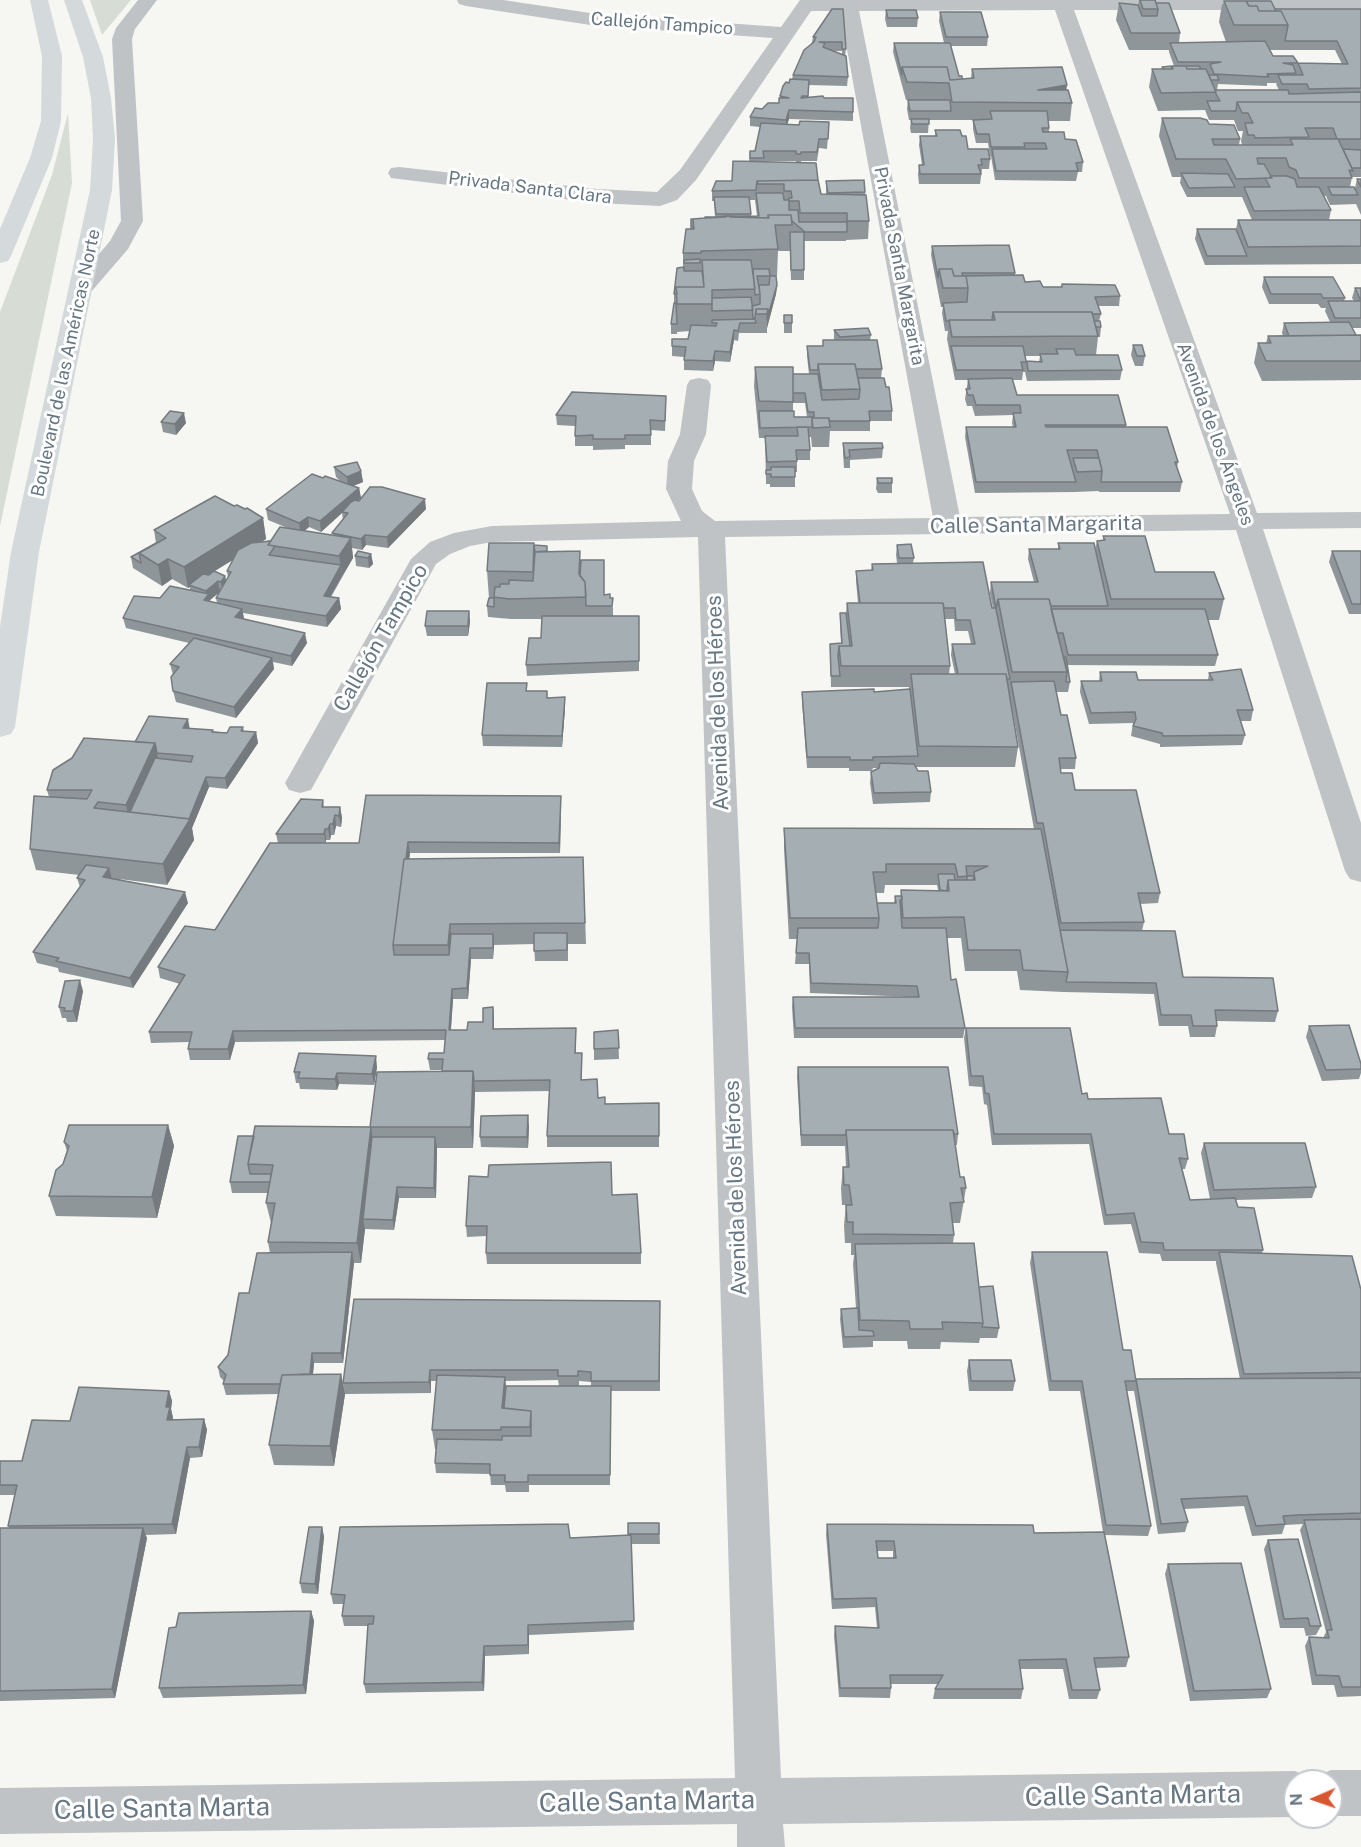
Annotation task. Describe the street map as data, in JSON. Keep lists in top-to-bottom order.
{
  "streets": {
    "main road": ["Boulevard de las Américas Norte"],
    "street": [
      "Callejón Tampico",
      "Privada Santa Clara",
      "Privada Santa Margarita",
      "Avenida de los Ángeles",
      "Calle Santa Margarita",
      "Avenida de los Héroes",
      "Calle Santa Marta"
    ]
  },
  "crossings": [
    ["Callejón Tampico", "Privada Santa Clara"],
    ["Callejón Tampico", "Calle Santa Margarita"],
    ["Callejón Tampico", "Avenida de los Héroes"],
    ["Privada Santa Margarita", "Calle Santa Margarita"],
    ["Avenida de los Ángeles", "Calle Santa Margarita"],
    ["Calle Santa Margarita", "Avenida de los Héroes"],
    ["Avenida de los Héroes", "Calle Santa Marta"]
  ],
  "north": "left"
}
